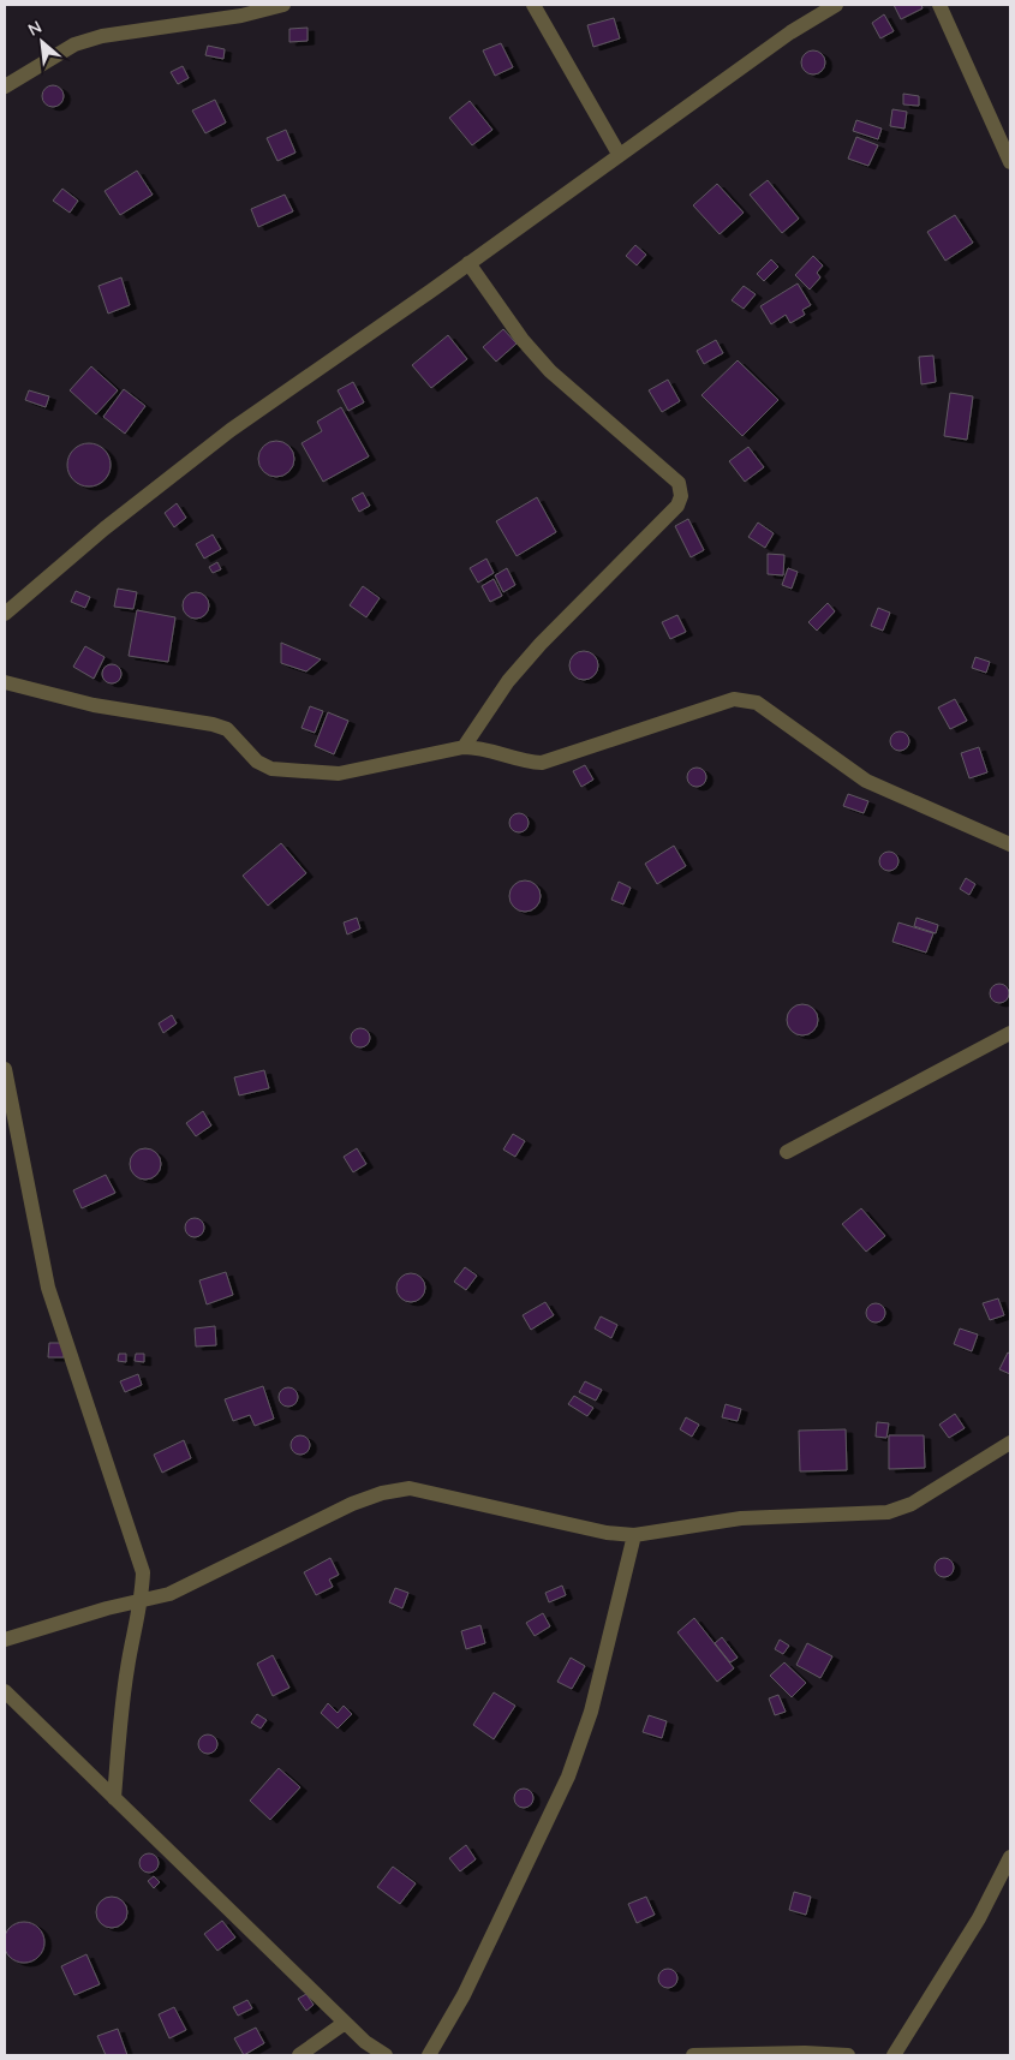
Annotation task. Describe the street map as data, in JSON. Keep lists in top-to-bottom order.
{
  "north": "top left"
}
